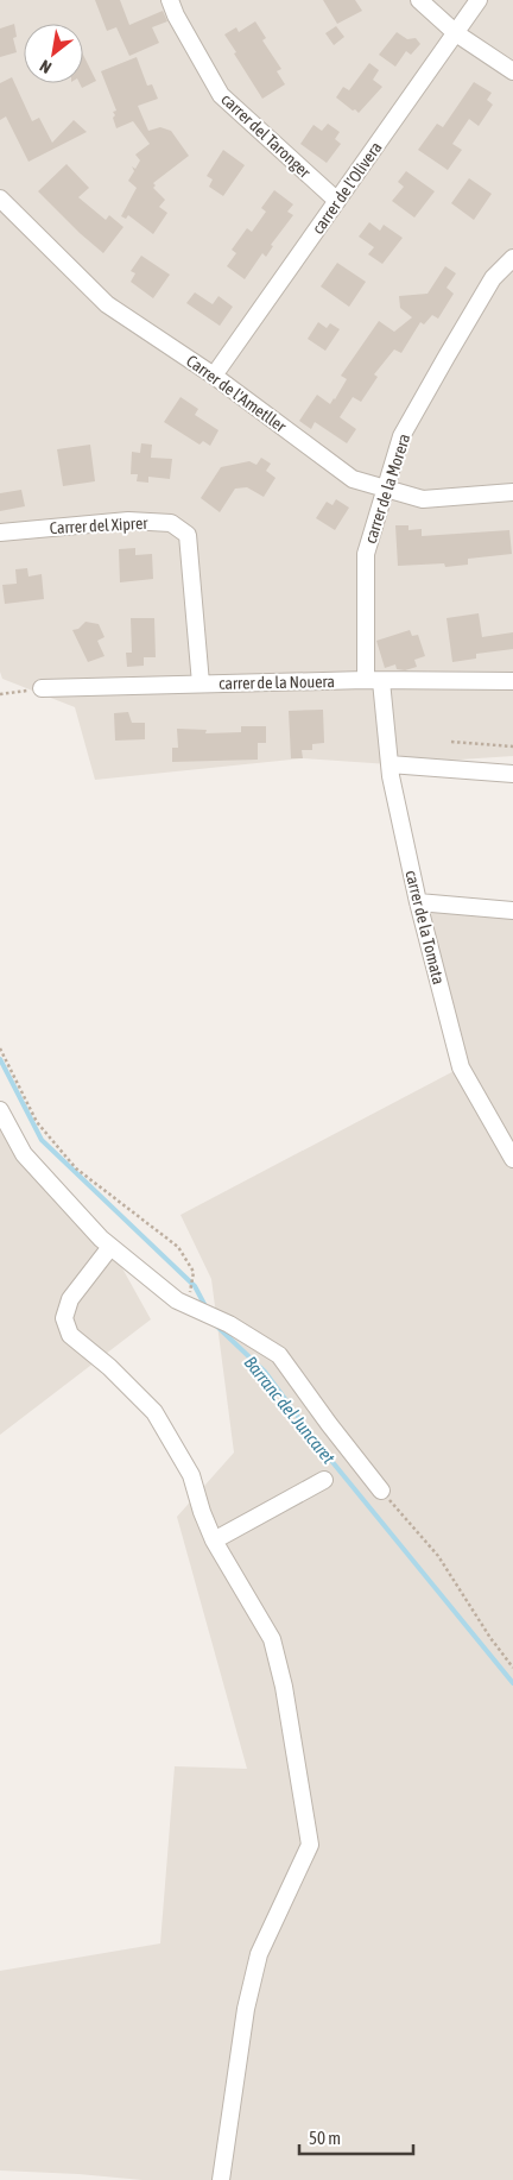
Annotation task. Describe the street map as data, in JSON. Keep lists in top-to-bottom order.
{
  "streets": {
    "street": [
      "carrer del Taronger",
      "carrer de l'Olivera",
      "Carrer de l'Ametller",
      "carrer de la Morera",
      "Carrer del Xiprer",
      "carrer de la Nouera",
      "carrer de la Tomata"
    ]
  },
  "crossings": [
    ["carrer del Taronger", "carrer de l'Olivera"],
    ["carrer de l'Olivera", "Carrer de l'Ametller"],
    ["Carrer de l'Ametller", "carrer de la Morera"],
    ["carrer de la Morera", "carrer de la Nouera"],
    ["carrer de la Morera", "carrer de la Tomata"],
    ["Carrer del Xiprer", "carrer de la Nouera"],
    ["carrer de la Nouera", "carrer de la Tomata"]
  ],
  "water": ["Barranc del Juncaret"],
  "scale_bar": "50 m",
  "north": "bottom left"
}
